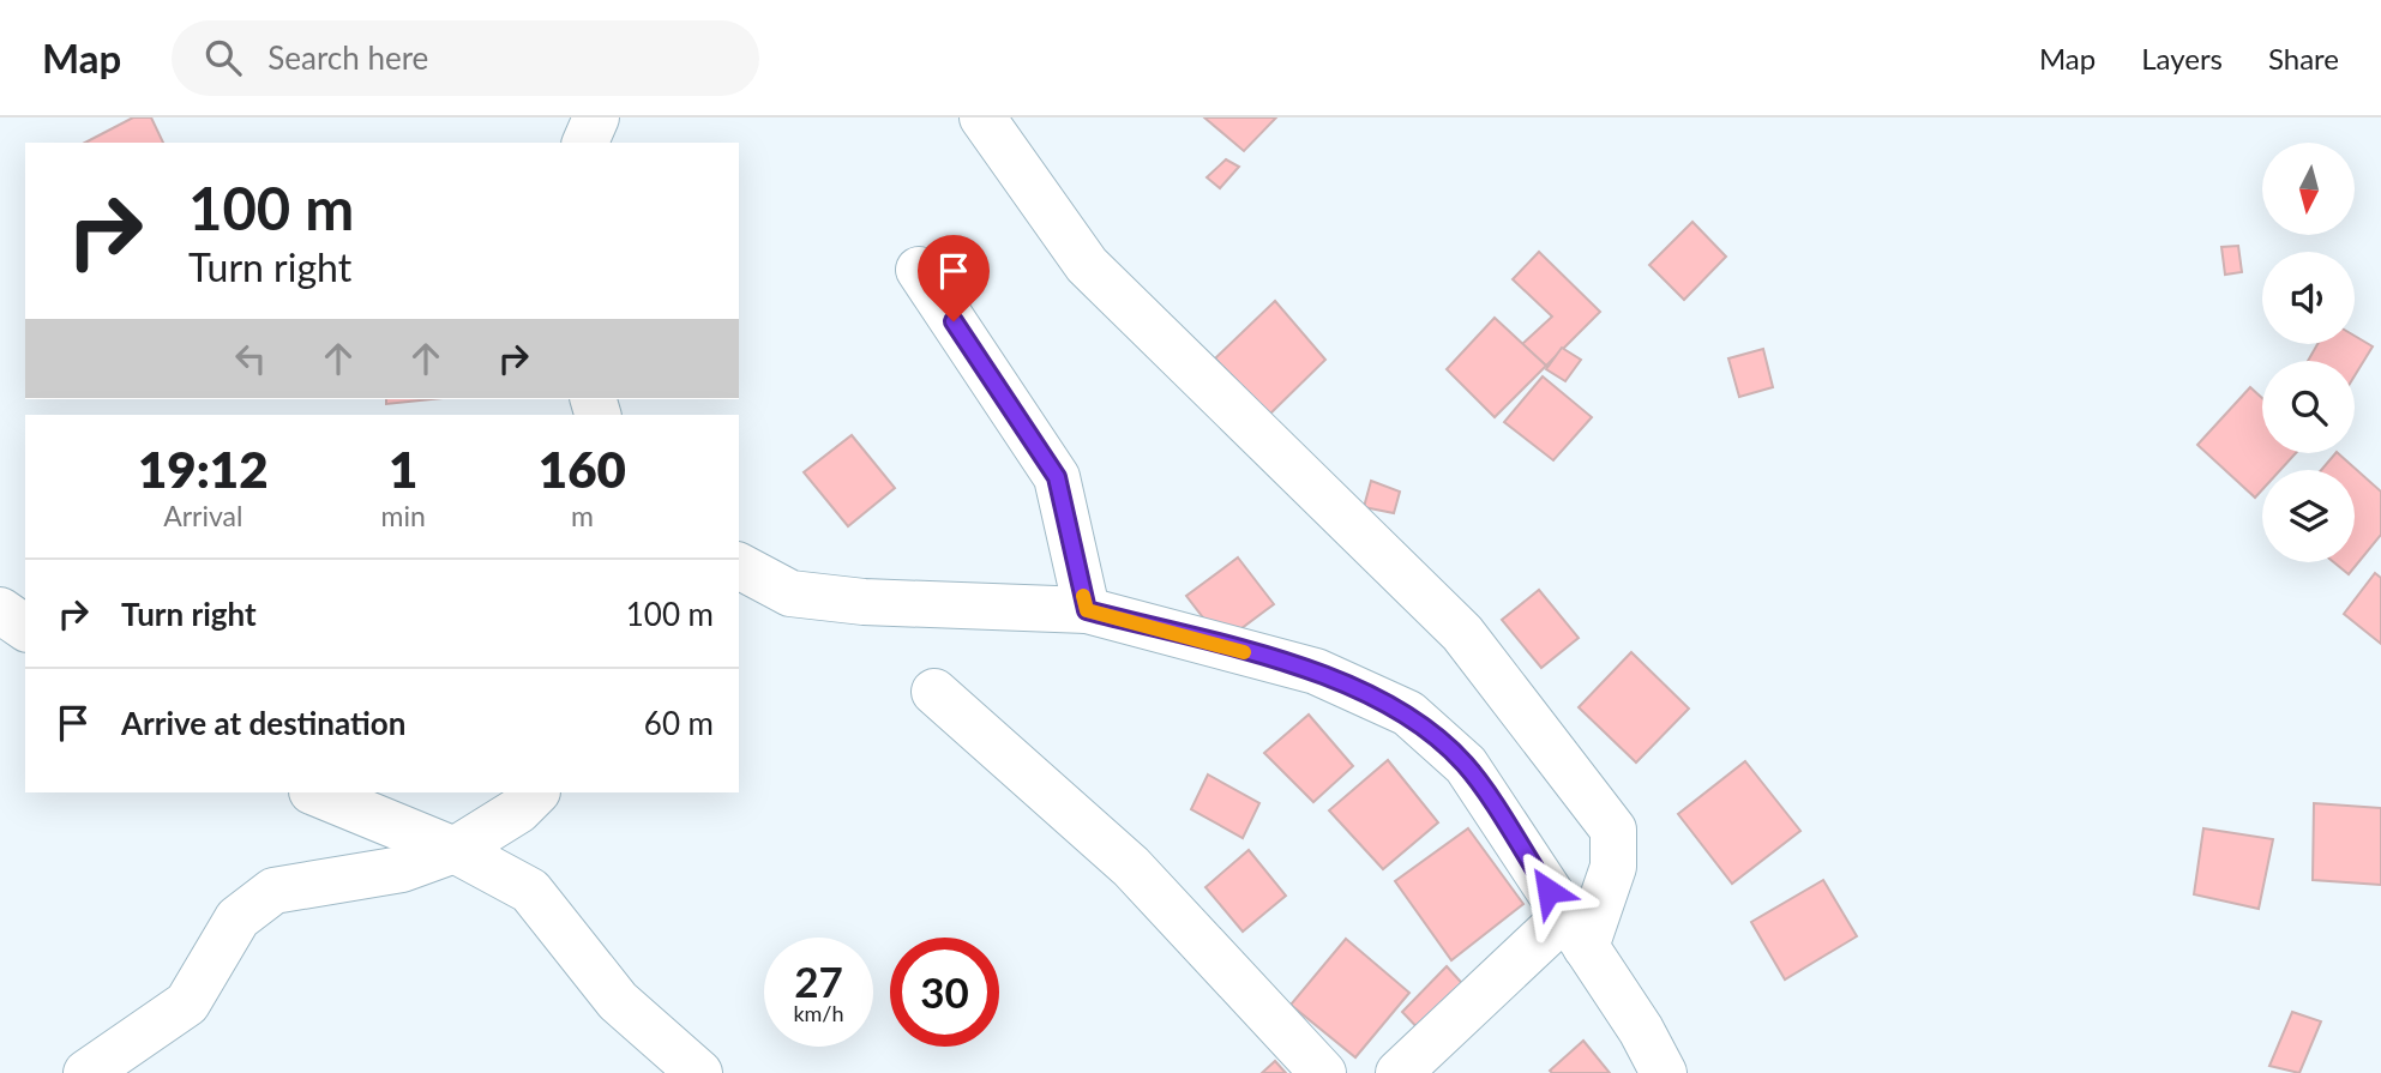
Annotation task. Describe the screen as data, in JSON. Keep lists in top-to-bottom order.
{
  "north": "bottom",
  "page": {
    "header": "Map",
    "search": "Search here",
    "nav": ["Map", "Layers", "Share"],
    "turn": ["100 m", "Turn right"],
    "eta": [
      "19:12",
      "Arrival",
      "1",
      "min",
      "160",
      "m"
    ],
    "list": [
      {
        "name": "Turn right",
        "value": "100 m"
      },
      {
        "name": "Arrive at destination",
        "value": "60 m"
      }
    ],
    "speed": "27 km/h",
    "limit": "30"
  }
}
